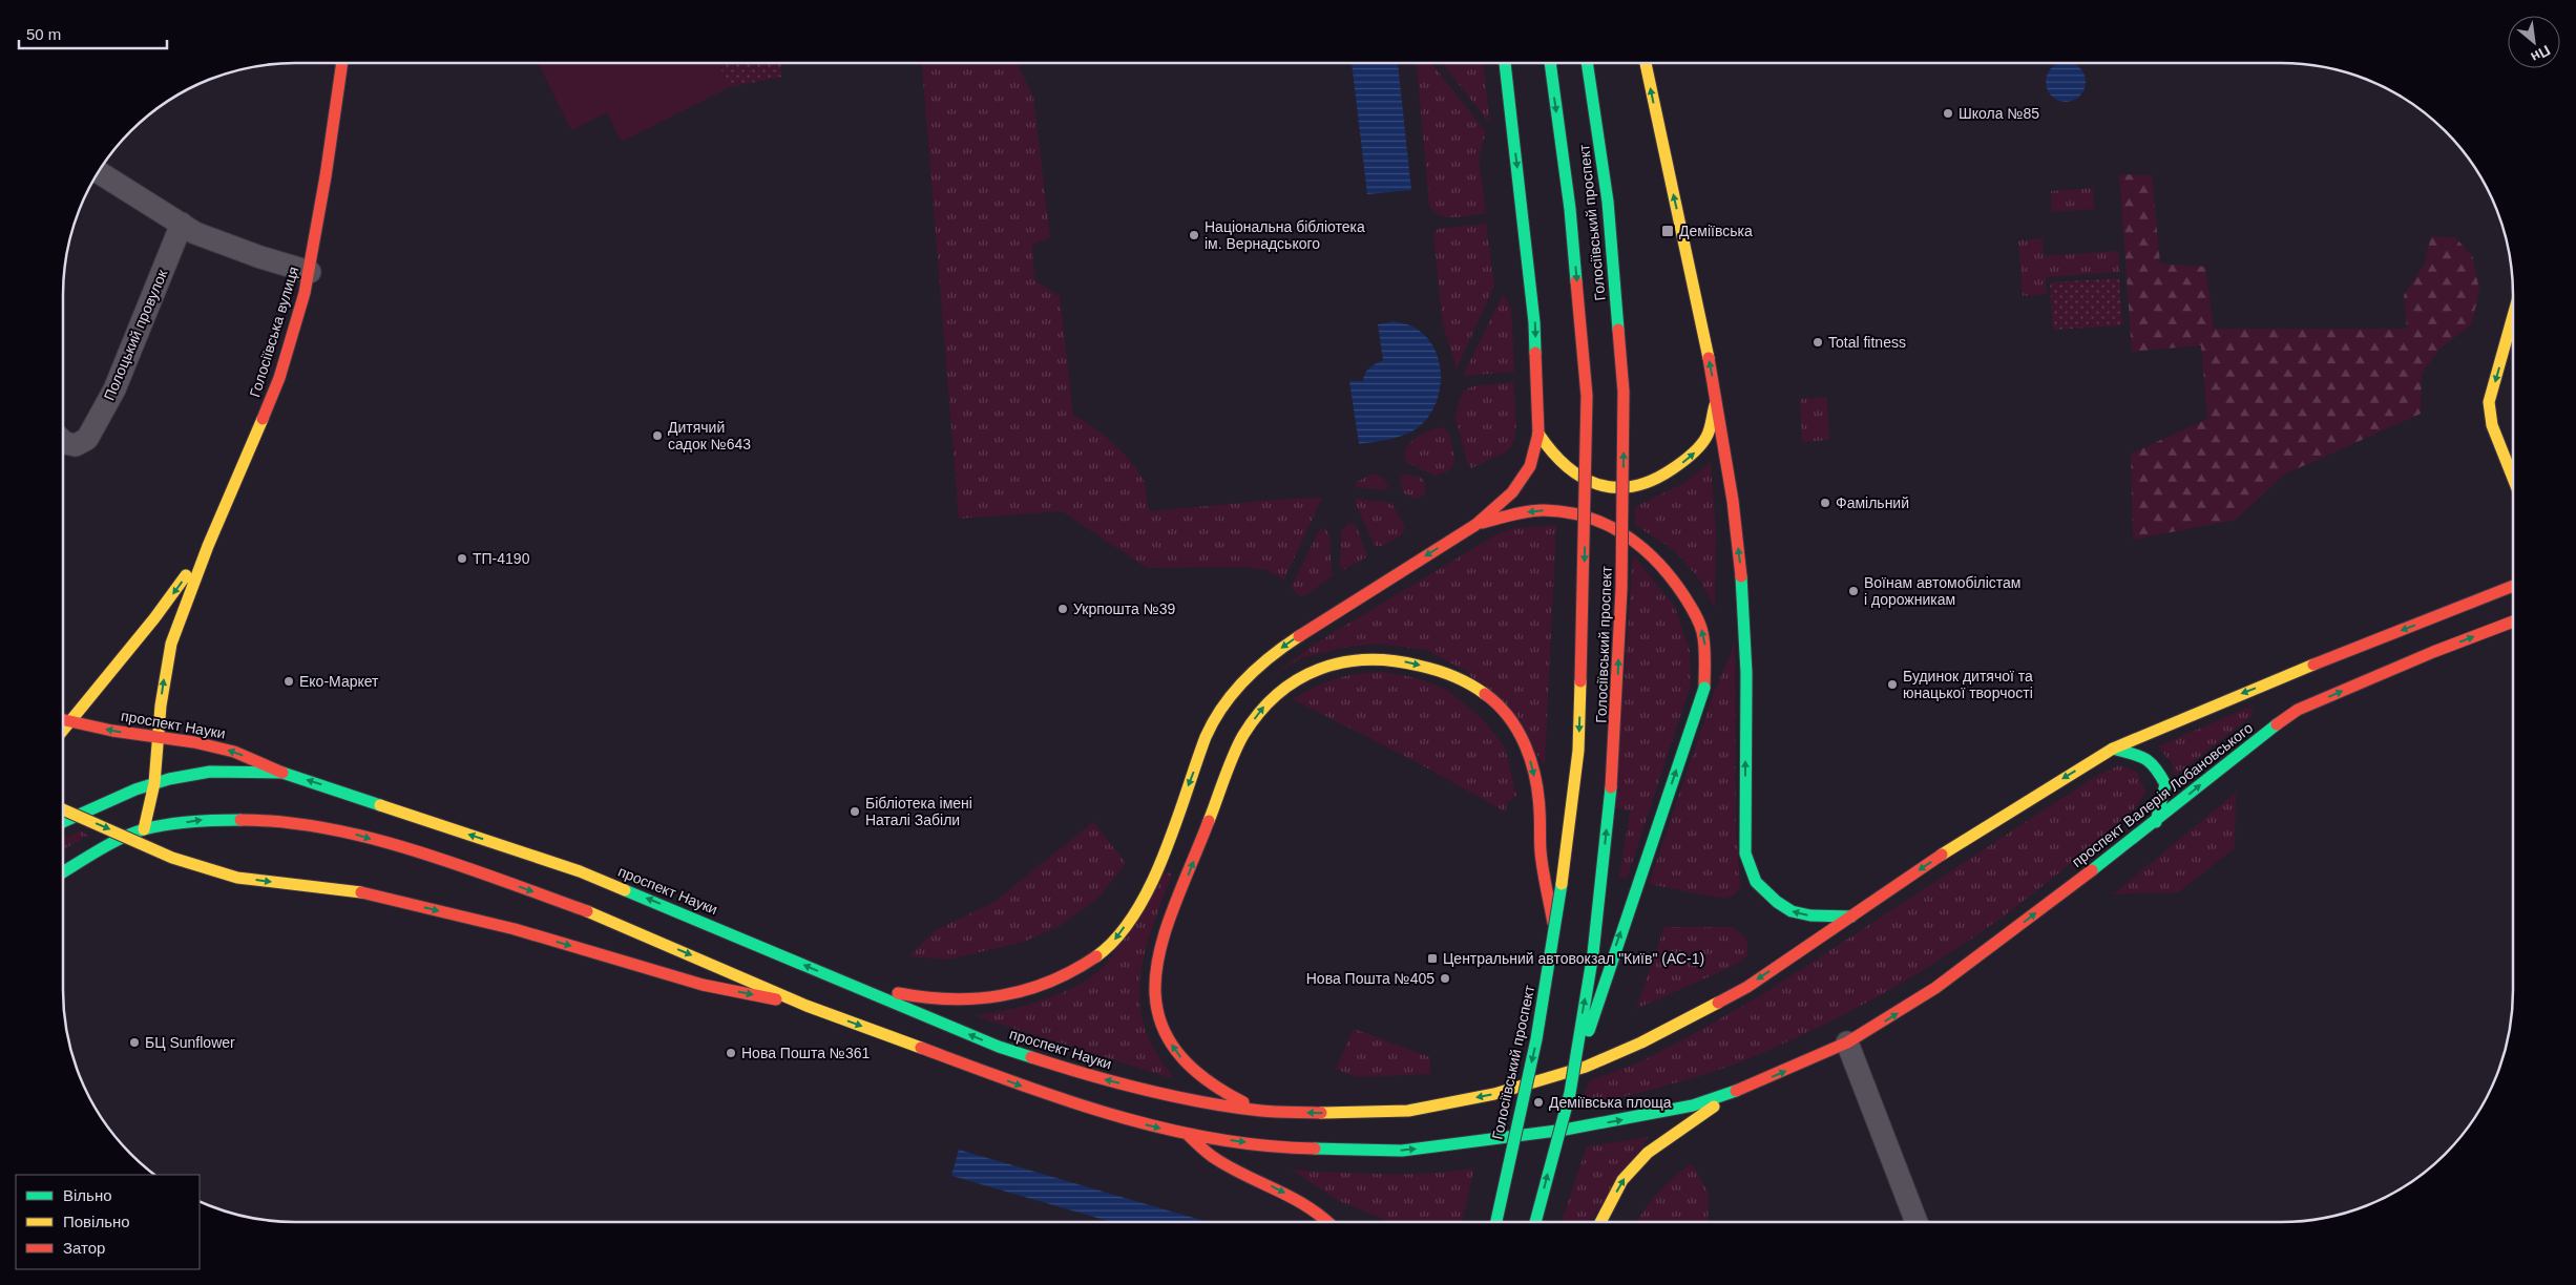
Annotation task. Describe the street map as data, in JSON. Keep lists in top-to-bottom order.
{
  "streets": {
    "main road": [
      "Голосіївський проспект",
      "Голосіївська вулиця",
      "проспект Науки",
      "проспект Валерія Лобановського"
    ],
    "street": ["Полоцький провулок"]
  },
  "crossings": [
    ["Голосіївська вулиця", "проспект Науки"]
  ],
  "places": {
    "other": [
      "Школа №85",
      "Національна бібліотека ім. Вернадського",
      "Total fitness",
      "Дитячий садок №643",
      "Фамільний",
      "ТП-4190",
      "Воїнам автомобілістам і дорожникам",
      "Укрпошта №39",
      "Еко-Маркет",
      "Будинок дитячої та юнацької творчості",
      "Бібліотека імені Наталі Забіли",
      "Нова Пошта №405",
      "БЦ Sunflower",
      "Нова Пошта №361",
      "Деміївська площа"
    ],
    "transit": ["Деміївська", "Центральний автовокзал \"Київ\" (АС-1)"]
  },
  "legend": ["Вільно", "Повільно", "Затор"],
  "scale_bar": "50 m",
  "north": "bottom right"
}
